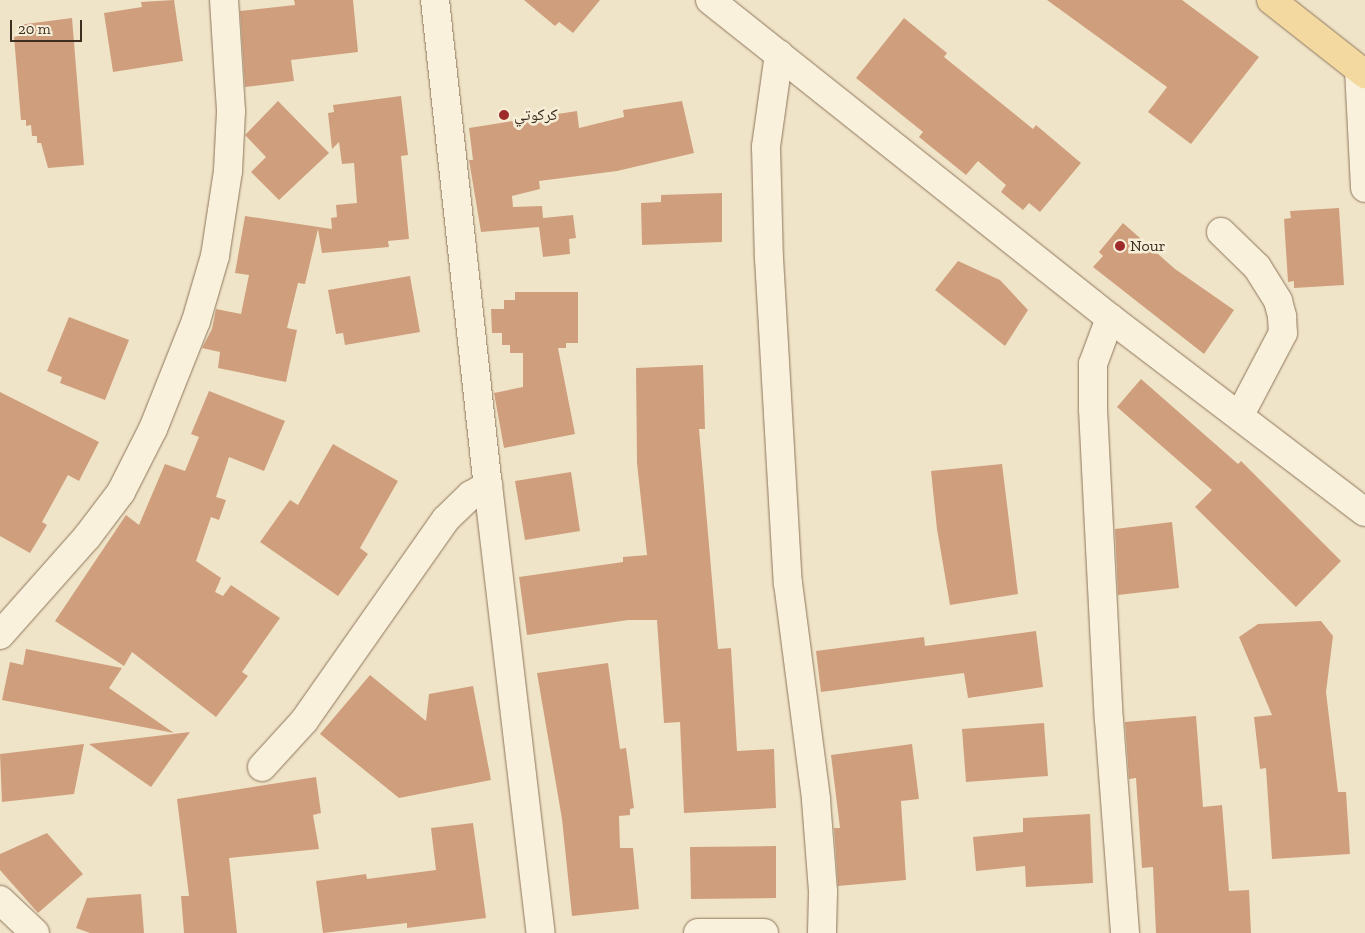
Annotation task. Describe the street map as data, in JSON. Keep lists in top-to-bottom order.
{
  "places": ["كركوتي", "Nour"],
  "scale_bar": "20 m"
}
